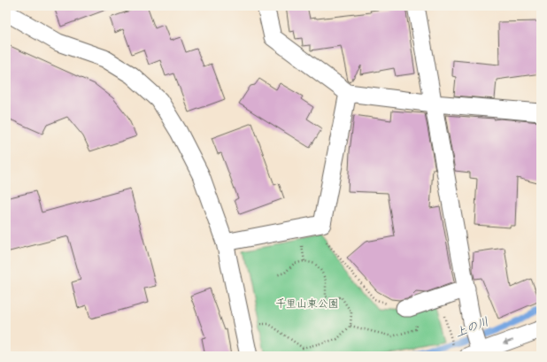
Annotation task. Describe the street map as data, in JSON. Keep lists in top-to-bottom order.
{
  "water": ["上の川"],
  "parks": ["千里山東公園"]
}
